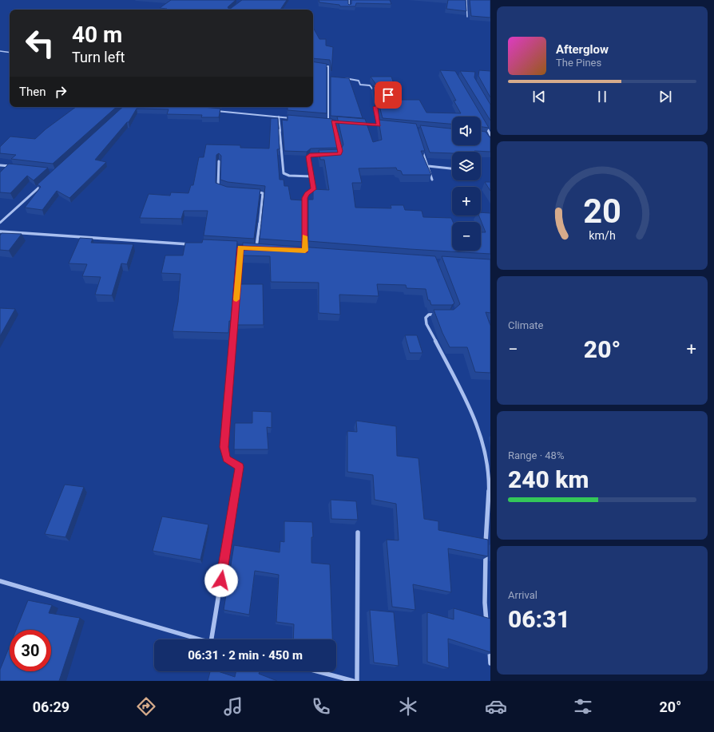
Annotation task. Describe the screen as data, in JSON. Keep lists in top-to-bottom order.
{
  "page": {
    "turn": ["40 m", "Turn left"],
    "song": ["Afterglow", "The Pines"],
    "then": "Then",
    "map_buttons": ["+", "−"],
    "tile": [
      "Climate",
      ["Range · 48%", "240 km"],
      ["Arrival", "06:31"]
    ],
    "heat": ["−", "20°", "+"],
    "limit": "30",
    "trip": "06:31 · 2 min · 450 m",
    "tabs": ["06:29", "20°"],
    "gauge": ["20", "km/h"]
  }
}
